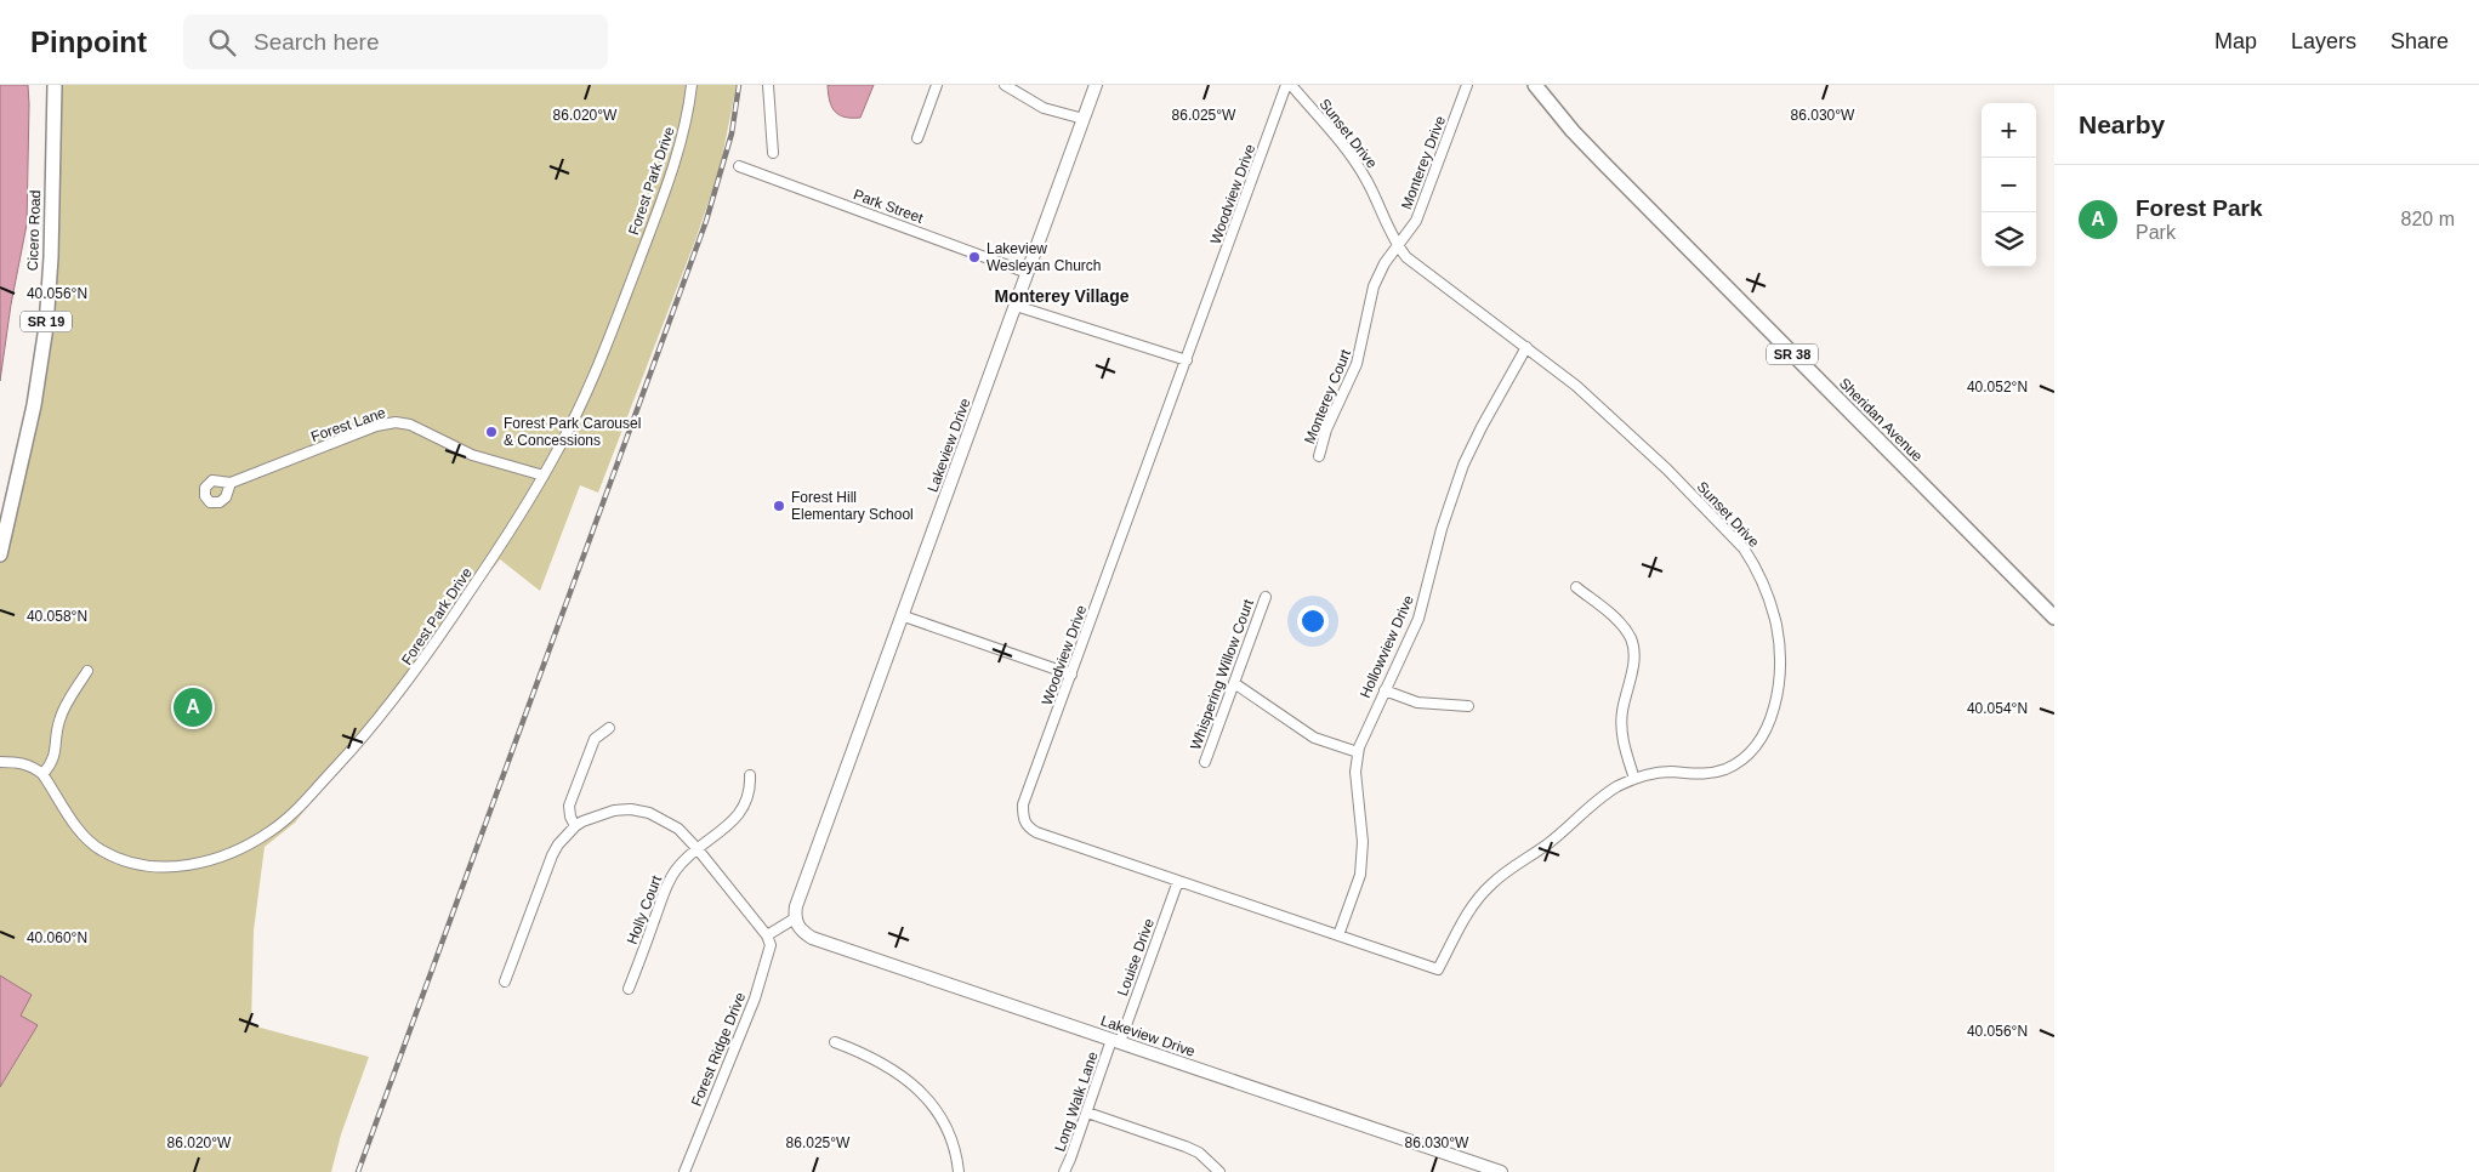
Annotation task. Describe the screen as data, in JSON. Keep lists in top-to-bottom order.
{
  "streets": {
    "main road": [
      "Cicero Road",
      "SR 19",
      "SR 38",
      "Sheridan Avenue"
    ],
    "street": [
      "Sunset Drive",
      "Monterey Drive",
      "Forest Park Drive",
      "Woodview Drive",
      "Park Street",
      "Monterey Court",
      "Forest Lane",
      "Lakeview Drive",
      "Hollowview Drive",
      "Whispering Willow Court",
      "Holly Court",
      "Louise Drive",
      "Forest Ridge Drive",
      "Long Walk Lane"
    ]
  },
  "crossings": [
    ["Sunset Drive", "Monterey Drive"],
    ["Sunset Drive", "Woodview Drive"],
    ["Sunset Drive", "Monterey Court"],
    ["Sunset Drive", "Hollowview Drive"],
    ["Monterey Drive", "Monterey Court"],
    ["Forest Park Drive", "Forest Lane"],
    ["Woodview Drive", "Hollowview Drive"],
    ["Woodview Drive", "Louise Drive"],
    ["Park Street", "Lakeview Drive"],
    ["Lakeview Drive", "Louise Drive"],
    ["Lakeview Drive", "Long Walk Lane"],
    ["Louise Drive", "Long Walk Lane"]
  ],
  "districts": ["Monterey Village"],
  "places": ["Lakeview Wesleyan Church", "Forest Park Carousel & Concessions", "Forest Hill Elementary School"],
  "page": {
    "header": "Pinpoint",
    "search": "Search here",
    "nav": ["Map", "Layers", "Share"],
    "heading": "Nearby",
    "map_buttons": ["+", "−"],
    "list": [
      {
        "mark": "A",
        "name": "Forest Park",
        "note": "Park",
        "value": "820 m"
      }
    ],
    "pins": "A"
  },
  "coordinates": [
    "86.020°W",
    "86.025°W",
    "86.030°W",
    "40.056°N",
    "40.052°N",
    "40.058°N",
    "40.054°N",
    "40.060°N"
  ]
}
